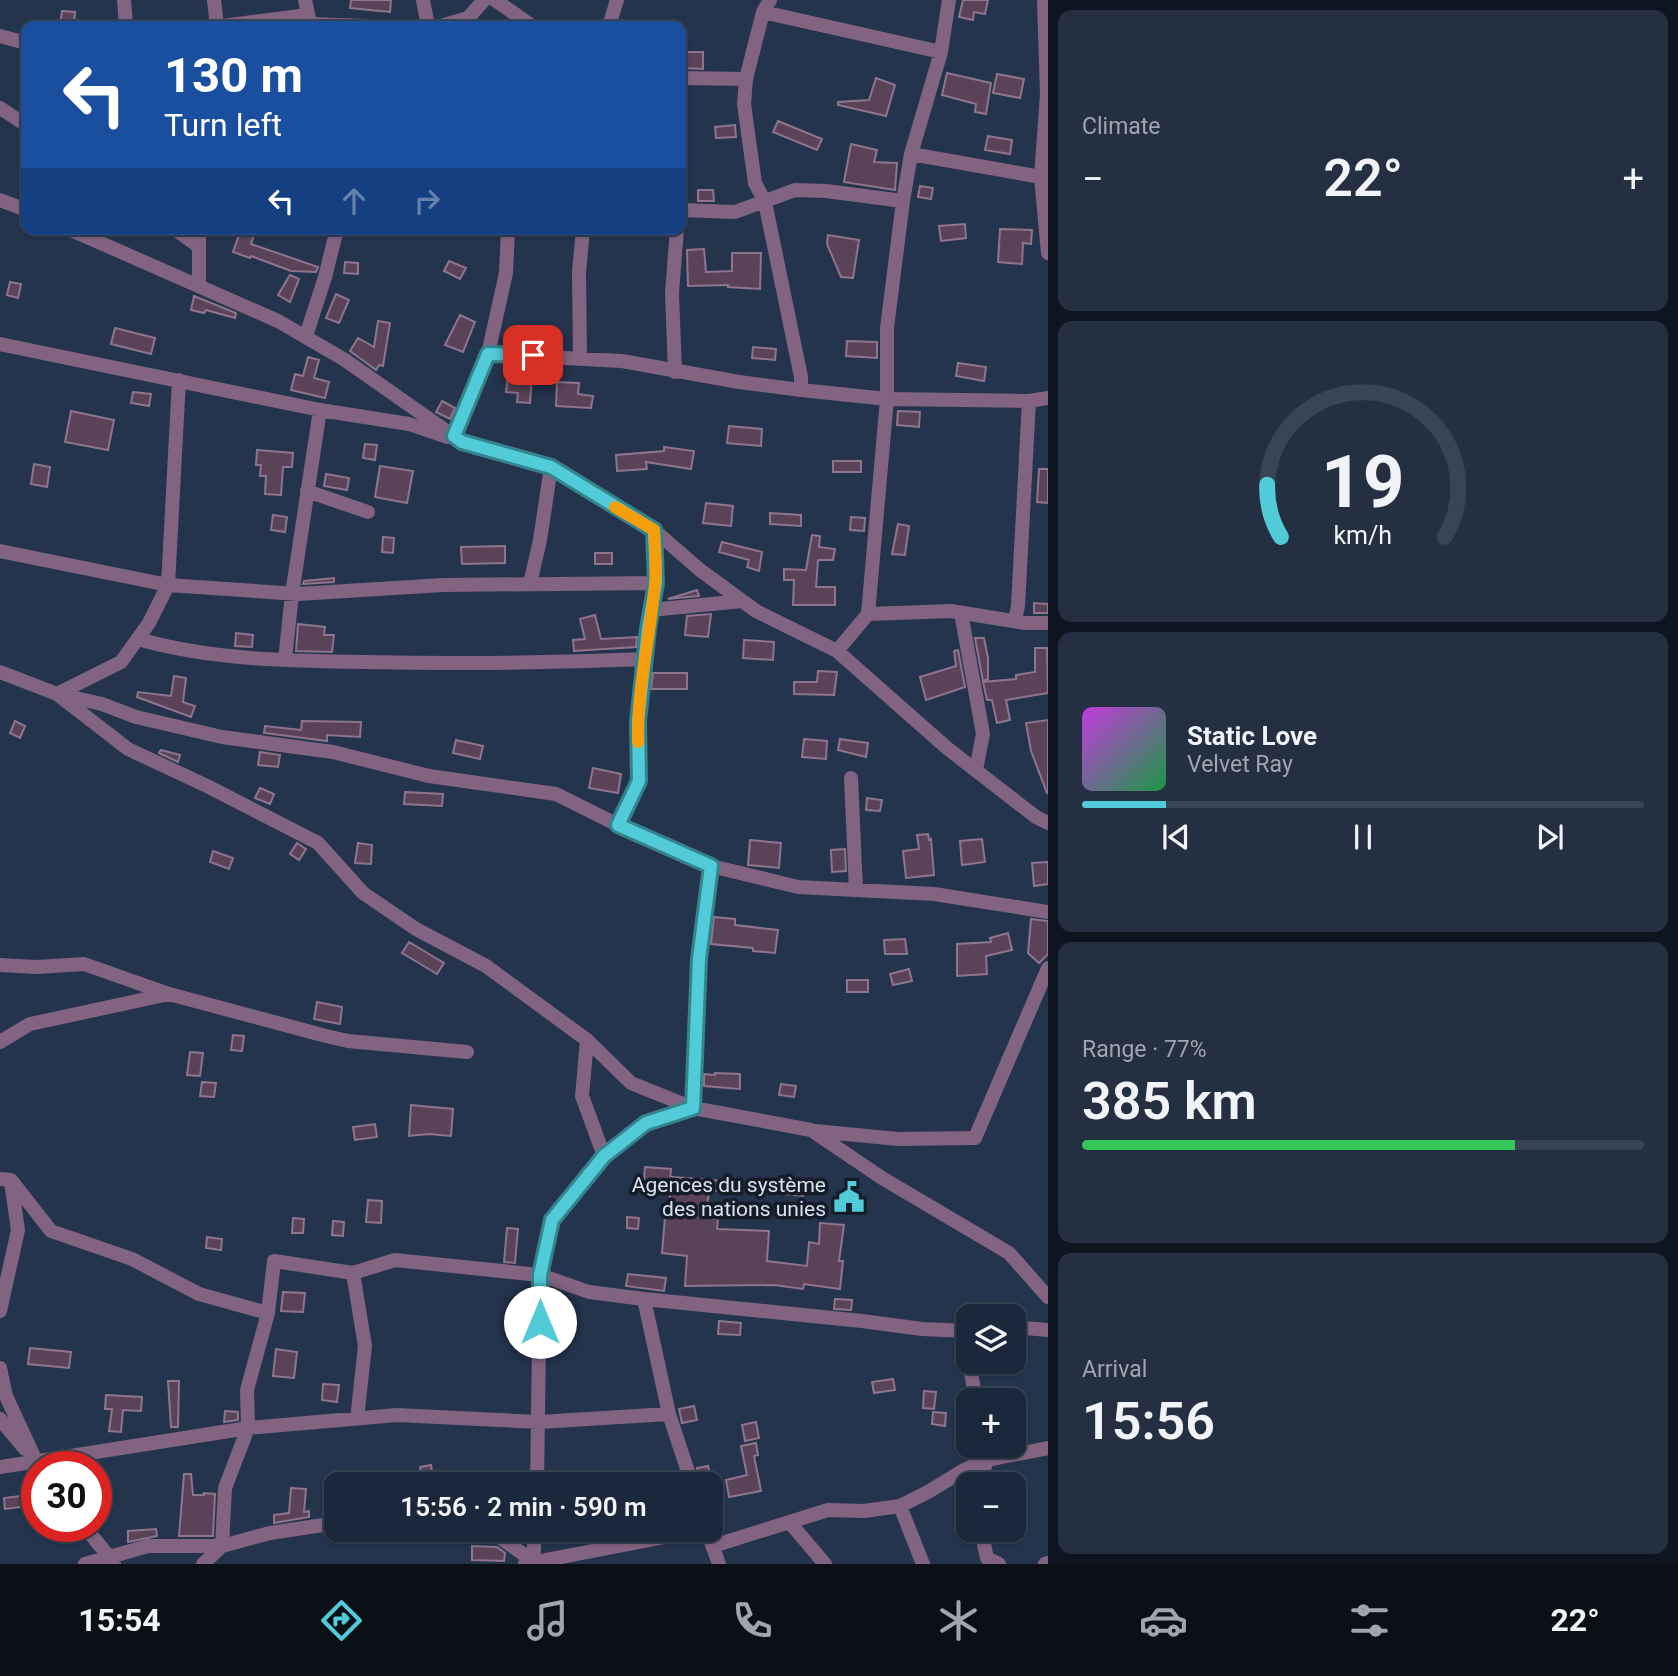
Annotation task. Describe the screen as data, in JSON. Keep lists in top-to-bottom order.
{
  "places": {
    "public building": ["Agences du système des nations unies"]
  },
  "page": {
    "tile": [
      "Climate",
      ["Range · 77%", "385 km"],
      ["Arrival", "15:56"]
    ],
    "turn": ["130 m", "Turn left"],
    "heat": ["−", "22°", "+"],
    "song": ["Static Love", "Velvet Ray"],
    "map_buttons": ["+", "−"],
    "limit": "30",
    "trip": "15:56 · 2 min · 590 m",
    "tabs": ["15:54", "22°"],
    "gauge": ["19", "km/h"]
  }
}
